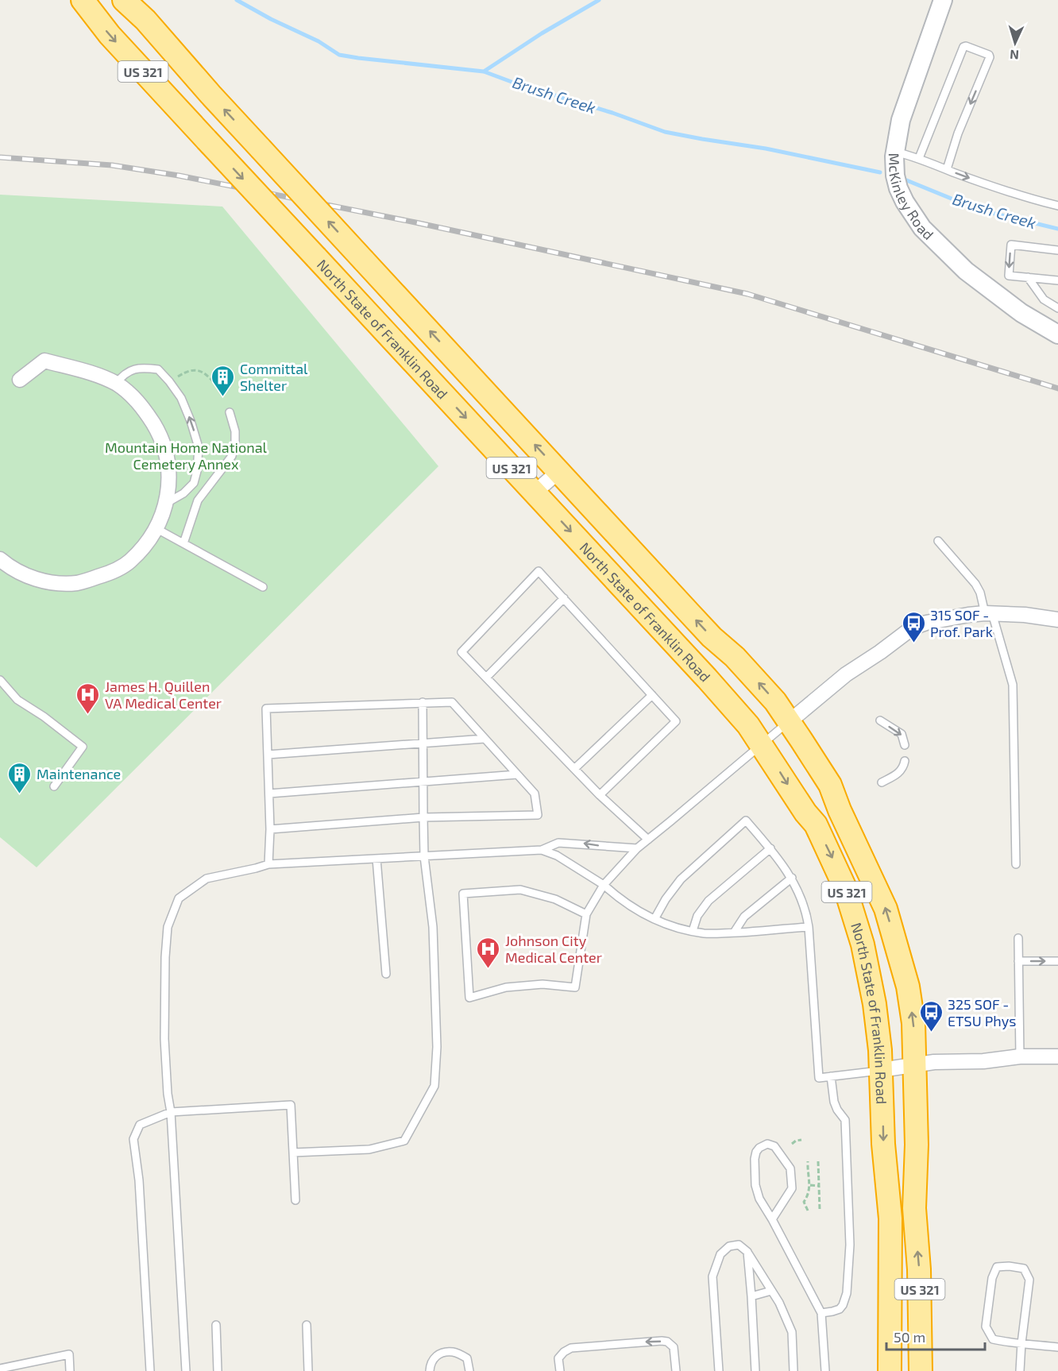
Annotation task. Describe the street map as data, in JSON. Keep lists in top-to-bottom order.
{
  "streets": {
    "highway": ["US 321", "North State of Franklin Road"],
    "street": ["McKinley Road"]
  },
  "water": ["Brush Creek"],
  "parks": ["Mountain Home National Cemetery Annex"],
  "places": {
    "building": ["Committal Shelter", "Maintenance"],
    "bus stop": ["315 SOF - Prof. Park", "325 SOF - ETSU Phys"],
    "hospital": ["James H. Quillen VA Medical Center", "Johnson City Medical Center"]
  },
  "scale_bar": "50 m",
  "north": "bottom"
}
